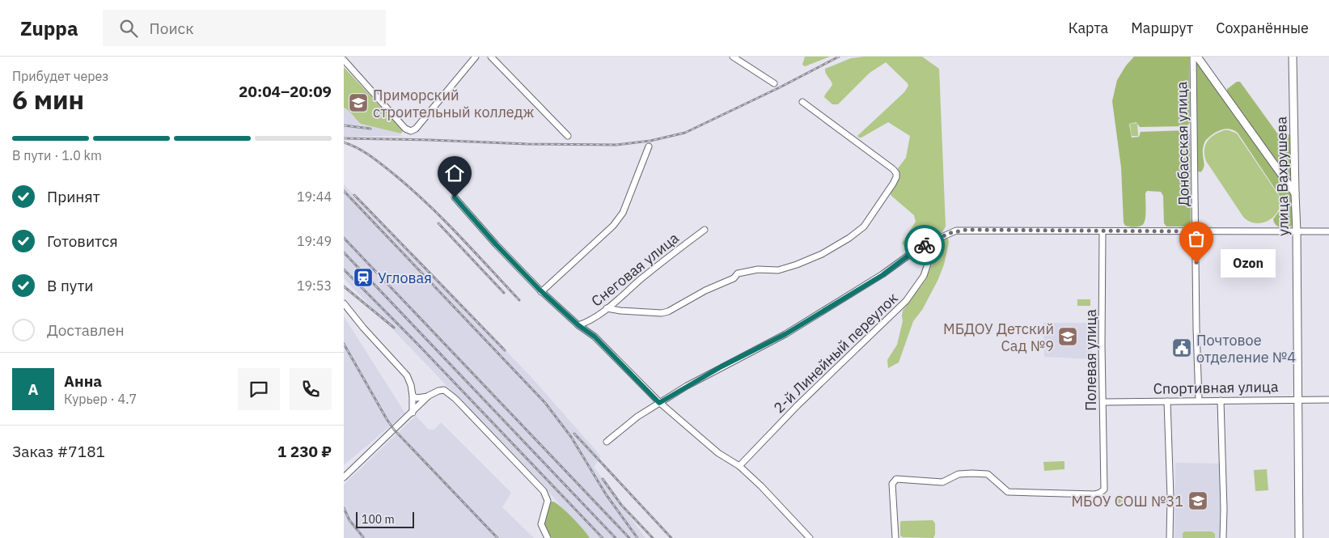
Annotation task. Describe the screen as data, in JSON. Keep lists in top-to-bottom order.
{
  "streets": {
    "main road": ["улица Вахрушева"],
    "street": [
      "Донбасская улица",
      "Снеговая улица",
      "2-й Линейный переулок",
      "Полевая улица",
      "Спортивная улица"
    ]
  },
  "crossings": [
    ["Донбасская улица", "Спортивная улица"],
    ["улица Вахрушева", "Спортивная улица"],
    ["Полевая улица", "Спортивная улица"]
  ],
  "places": {
    "school or university": ["Приморский строительный колледж", "МБДОУ Детский Сад №9", "МБОУ СОШ №31"],
    "other": ["Ozon"],
    "station": ["Угловая"],
    "public building": ["Почтовое отделение №4"]
  },
  "scale_bar": "100 m",
  "page": {
    "header": "Zuppa",
    "search": "Поиск",
    "nav": ["Карта", "Маршрут", "Сохранённые"],
    "heading": ["6 мин", "Прибудет через", "20:04–20:09"],
    "panel": [
      "Анна",
      "Курьер · 4.7",
      "Заказ #7181",
      "1 230 ₽"
    ],
    "bar": "В пути · 1.0 km",
    "list": [
      ["Принят", "19:44"],
      ["Готовится", "19:49"],
      ["В пути", "19:53"],
      "Доставлен"
    ],
    "bubble": "Ozon",
    "round": "А",
    "scale": "100 m"
  }
}
